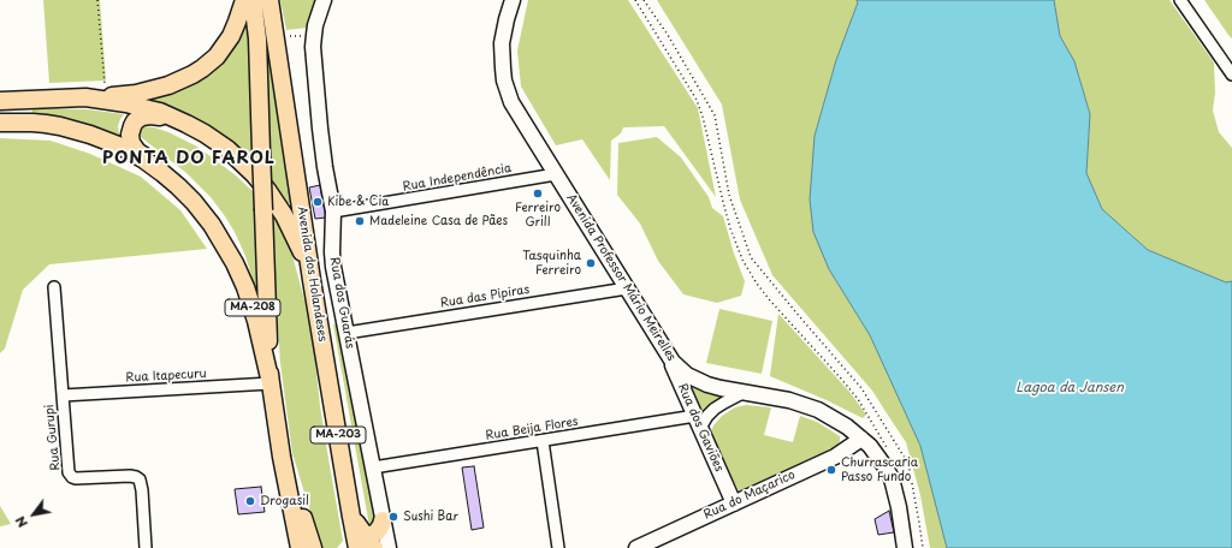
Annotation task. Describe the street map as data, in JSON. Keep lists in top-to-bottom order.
{
  "streets": {
    "main road": ["Avenida dos Holandeses", "MA-208", "MA-203"],
    "street": [
      "Rua Independência",
      "Avenida Professor Mário Meirelles",
      "Rua das Pipiras",
      "Rua dos Guarás",
      "Rua Itapecuru",
      "Rua dos Gaviões",
      "Rua Beija Flores",
      "Rua Gurupi",
      "Rua do Maçarico"
    ]
  },
  "crossings": [
    ["Rua Independência", "Avenida Professor Mário Meirelles"],
    ["Rua Independência", "Rua dos Guarás"],
    ["Avenida Professor Mário Meirelles", "Rua das Pipiras"],
    ["Avenida Professor Mário Meirelles", "Rua dos Gaviões"],
    ["Avenida Professor Mário Meirelles", "Rua do Maçarico"],
    ["Rua das Pipiras", "Rua dos Guarás"],
    ["Rua dos Guarás", "Rua Beija Flores"],
    ["MA-208", "Rua Itapecuru"],
    ["Rua Itapecuru", "Rua Gurupi"],
    ["Rua dos Gaviões", "Rua Beija Flores"],
    ["Rua dos Gaviões", "Rua do Maçarico"]
  ],
  "districts": ["PONTA DO FAROL"],
  "water": ["Lagoa da Jansen"],
  "places": [
    "Ferreiro Grill",
    "Kibe & Cia",
    "Madeleine Casa de Pães",
    "Tasquinha Ferreiro",
    "Churrascaria Passo Fundo",
    "Drogasil",
    "Sushi Bar"
  ],
  "north": "bottom left"
}
